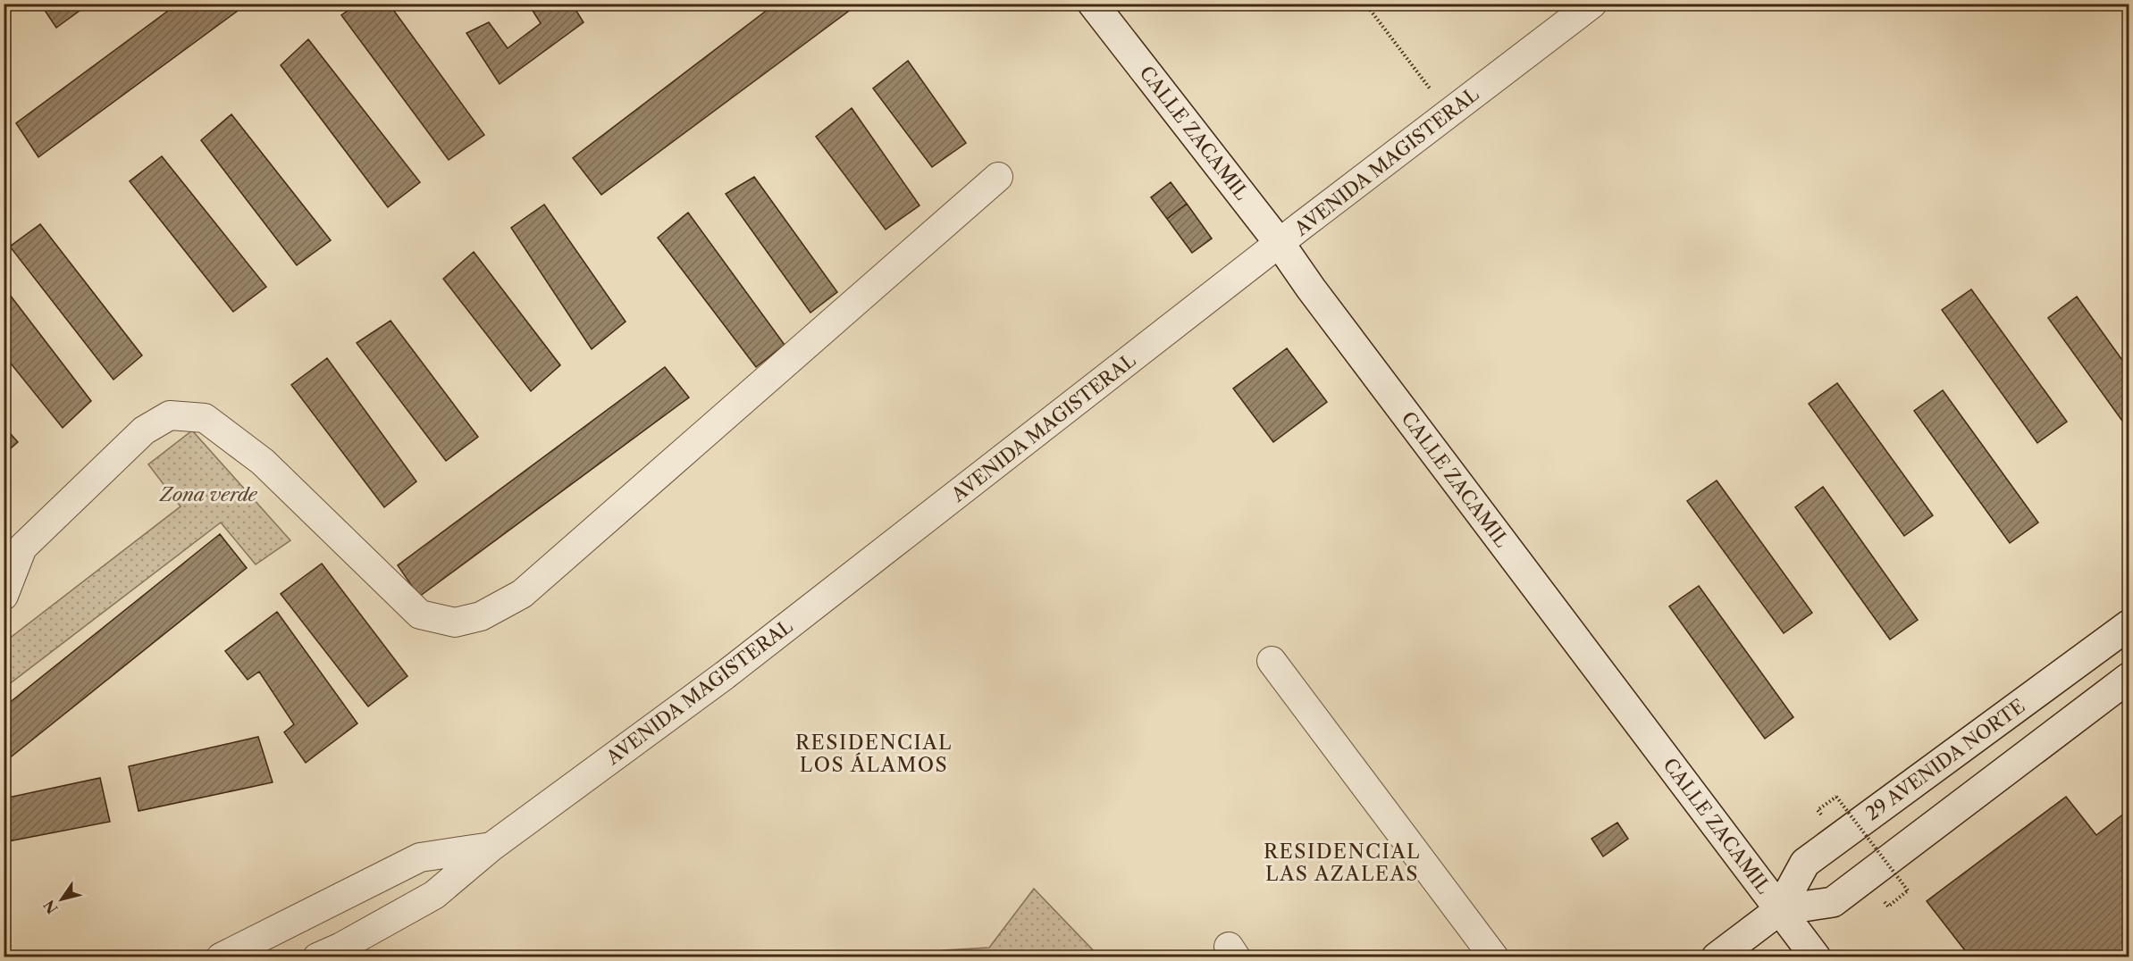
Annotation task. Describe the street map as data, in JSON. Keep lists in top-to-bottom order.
{
  "streets": {
    "street": ["CALLE ZACAMIL", "AVENIDA MAGISTERAL", "29 AVENIDA NORTE"]
  },
  "crossings": [
    ["CALLE ZACAMIL", "AVENIDA MAGISTERAL"],
    ["CALLE ZACAMIL", "29 AVENIDA NORTE"]
  ],
  "districts": ["RESIDENCIAL LOS ÁLAMOS", "RESIDENCIAL LAS AZALEAS"],
  "parks": ["Zona verde"],
  "north": "bottom left"
}
